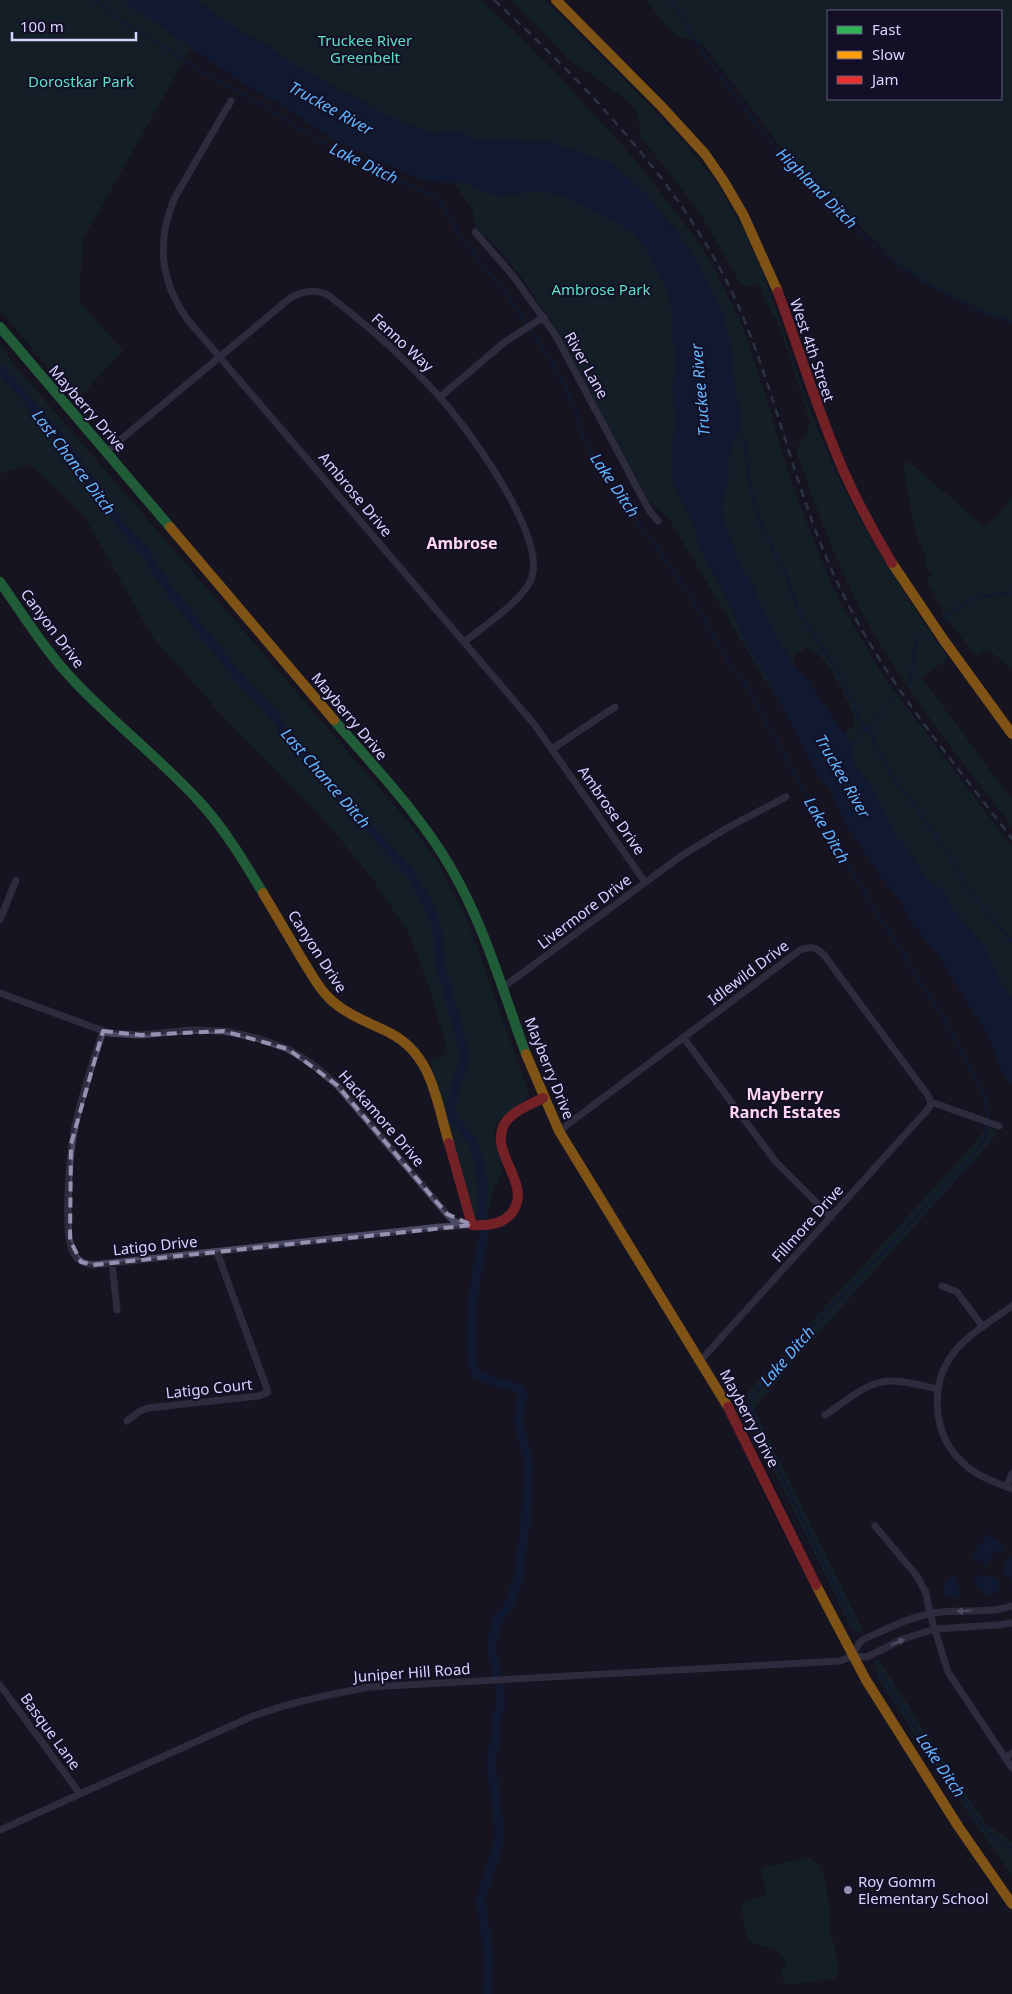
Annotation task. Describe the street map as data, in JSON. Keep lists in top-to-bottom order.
{
  "streets": {
    "main road": ["West 4th Street", "Mayberry Drive", "Canyon Drive"],
    "street": [
      "Fenno Way",
      "River Lane",
      "Ambrose Drive",
      "Livermore Drive",
      "Idlewild Drive",
      "Hackamore Drive",
      "Fillmore Drive",
      "Latigo Drive",
      "Latigo Court",
      "Juniper Hill Road",
      "Basque Lane"
    ]
  },
  "crossings": [
    ["Fenno Way", "Mayberry Drive"],
    ["Fenno Way", "Ambrose Drive"],
    ["Mayberry Drive", "Livermore Drive"],
    ["Mayberry Drive", "Idlewild Drive"],
    ["Mayberry Drive", "Fillmore Drive"],
    ["Mayberry Drive", "Juniper Hill Road"],
    ["Ambrose Drive", "Livermore Drive"],
    ["Canyon Drive", "Hackamore Drive"],
    ["Canyon Drive", "Latigo Drive"],
    ["Idlewild Drive", "Fillmore Drive"],
    ["Hackamore Drive", "Latigo Drive"],
    ["Latigo Drive", "Latigo Court"],
    ["Juniper Hill Road", "Basque Lane"]
  ],
  "districts": ["Ambrose", "Mayberry Ranch Estates"],
  "water": [
    "Truckee River",
    "Lake Ditch",
    "Highland Ditch",
    "Last Chance Ditch"
  ],
  "parks": ["Truckee River Greenbelt", "Dorostkar Park", "Ambrose Park"],
  "places": ["Roy Gomm Elementary School"],
  "legend": ["Fast", "Slow", "Jam"],
  "scale_bar": "100 m"
}
